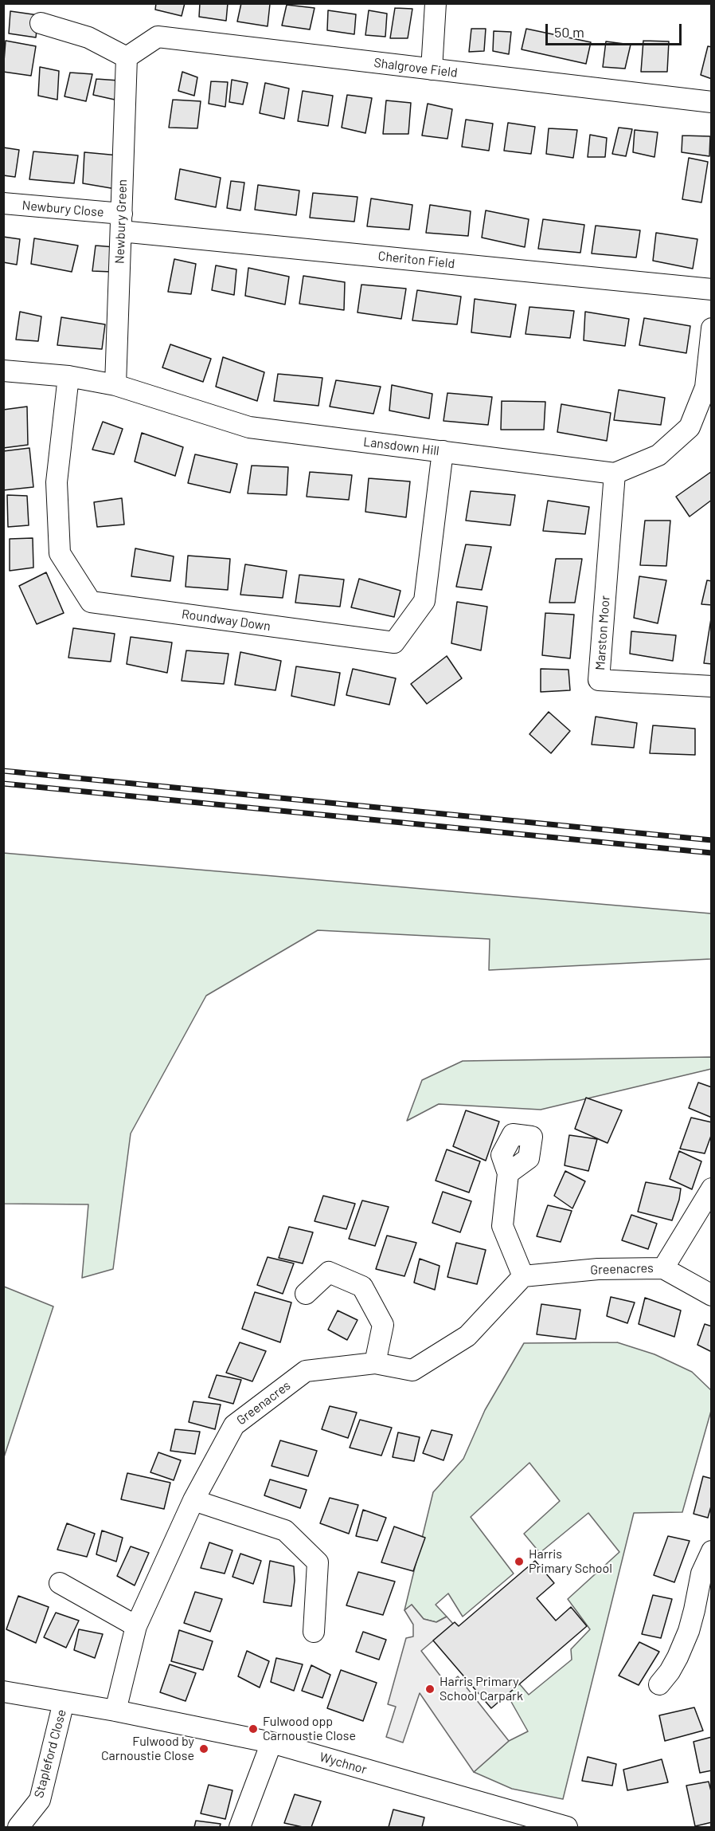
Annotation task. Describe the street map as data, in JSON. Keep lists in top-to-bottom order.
{
  "streets": {
    "street": [
      "Shalgrove Field",
      "Newbury Close",
      "Newbury Green",
      "Cheriton Field",
      "Lansdown Hill",
      "Roundway Down",
      "Marston Moor",
      "Greenacres",
      "Stapleford Close",
      "Wychnor"
    ]
  },
  "crossings": [
    ["Shalgrove Field", "Newbury Green"],
    ["Newbury Close", "Newbury Green"],
    ["Newbury Close", "Cheriton Field"],
    ["Newbury Green", "Cheriton Field"],
    ["Newbury Green", "Lansdown Hill"],
    ["Lansdown Hill", "Roundway Down"],
    ["Lansdown Hill", "Marston Moor"],
    ["Greenacres", "Wychnor"],
    ["Stapleford Close", "Wychnor"]
  ],
  "places": [
    "Harris Primary School",
    "Harris Primary School Carpark",
    "Fulwood opp Carnoustie Close",
    "Fulwood by Carnoustie Close"
  ],
  "scale_bar": "50 m"
}
